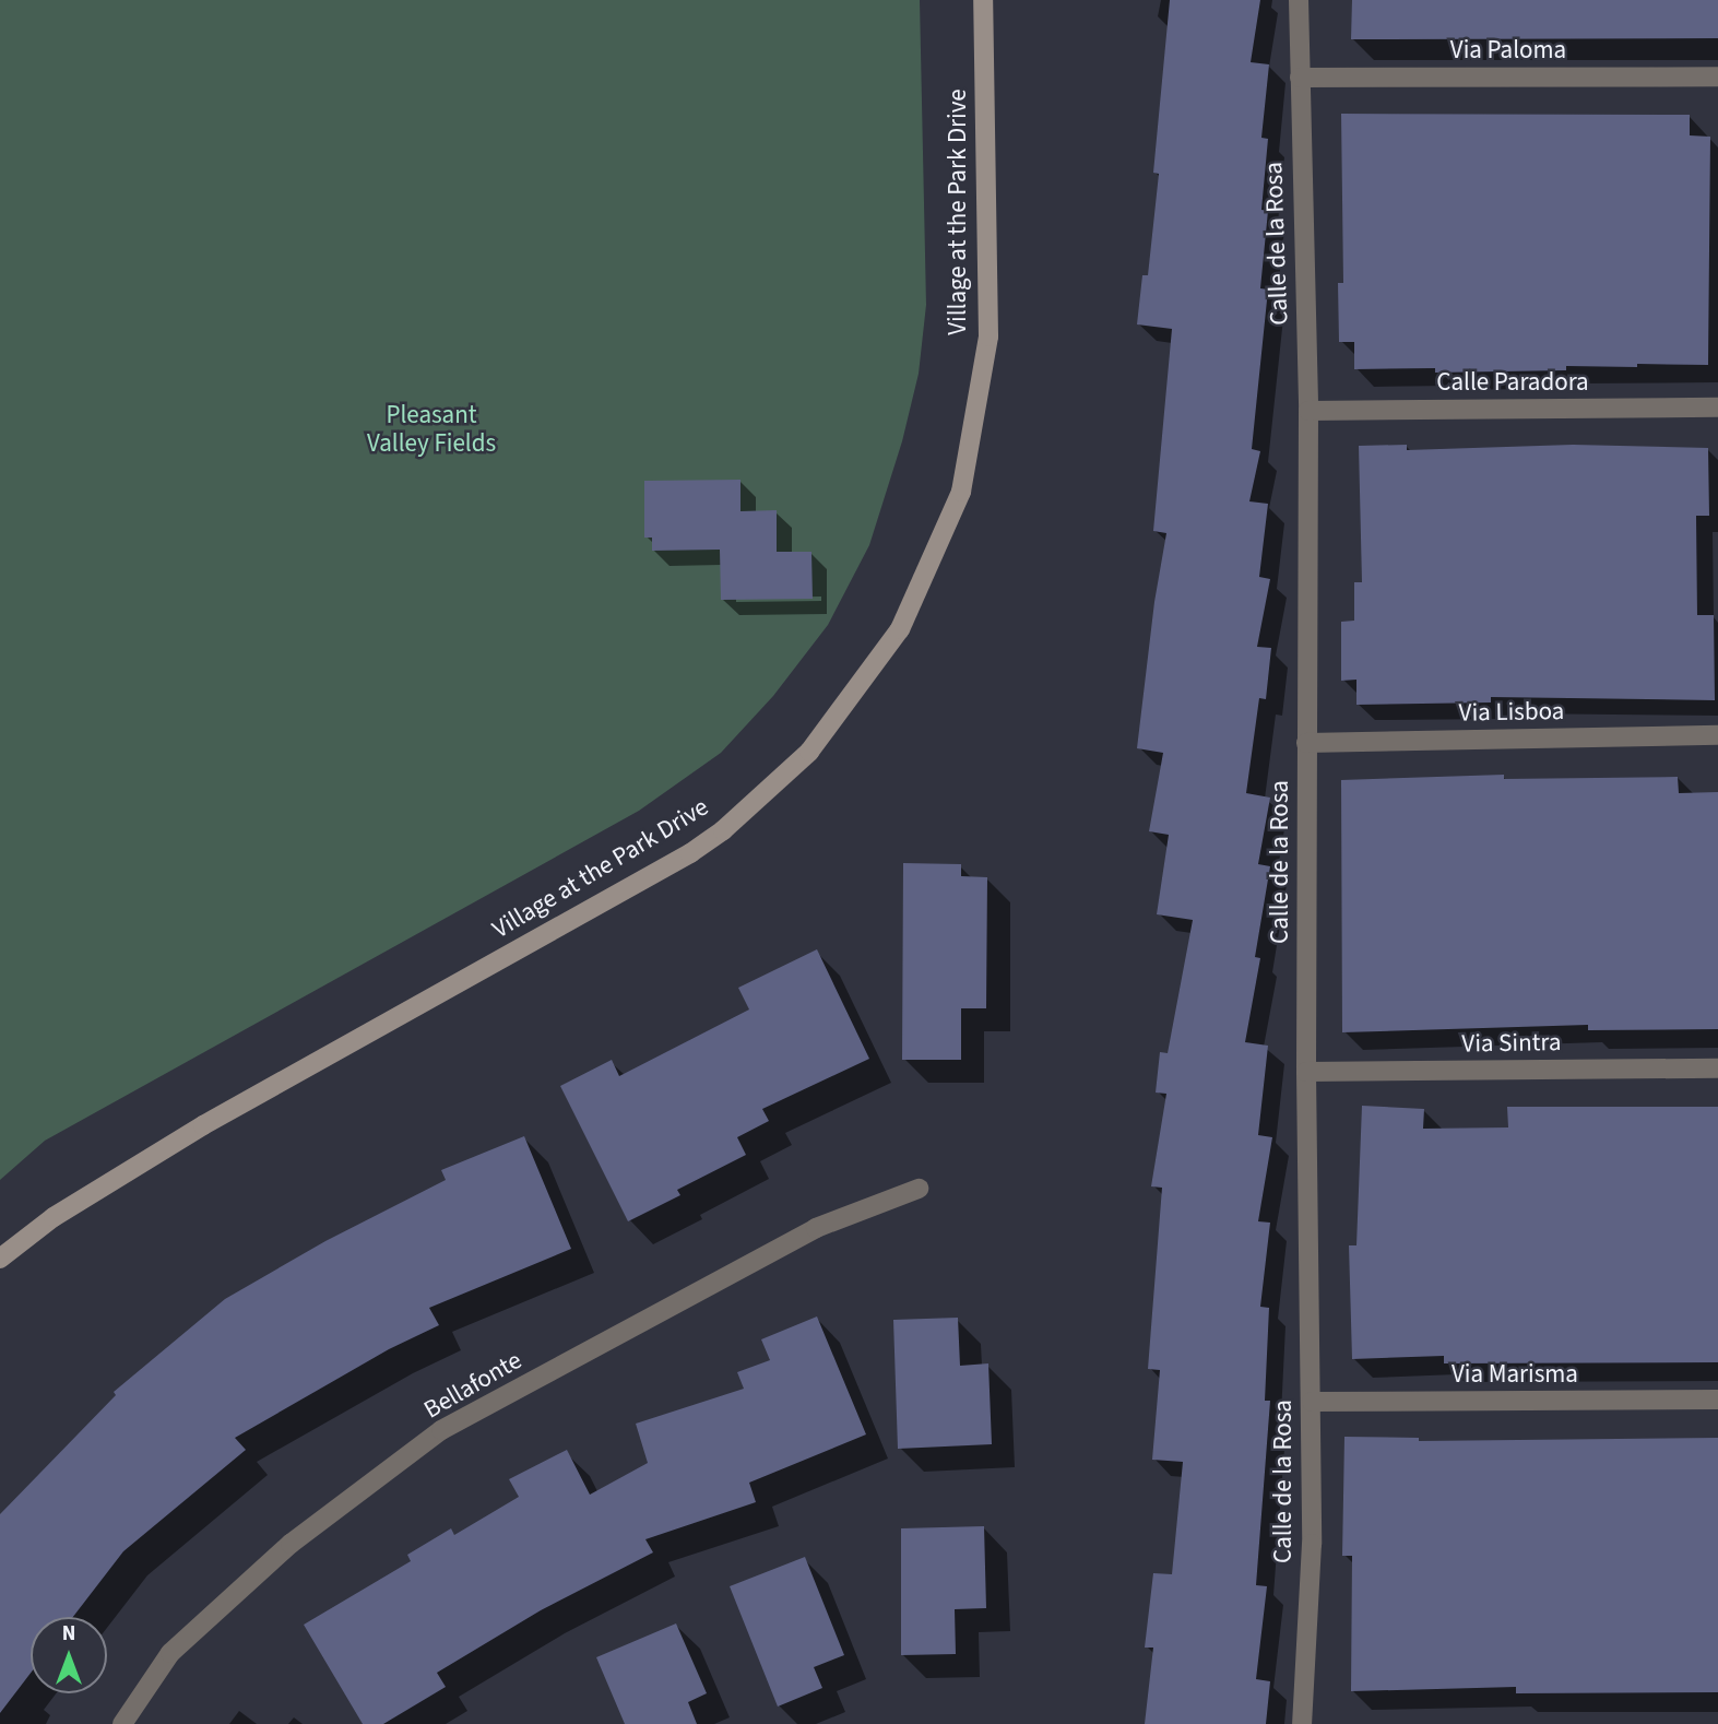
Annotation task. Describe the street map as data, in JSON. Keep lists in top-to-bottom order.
{
  "streets": {
    "street": [
      "Via Paloma",
      "Village at the Park Drive",
      "Calle de la Rosa",
      "Calle Paradora",
      "Via Lisboa",
      "Via Sintra",
      "Via Marisma",
      "Bellafonte"
    ]
  },
  "crossings": [
    ["Via Paloma", "Calle de la Rosa"],
    ["Calle de la Rosa", "Calle Paradora"],
    ["Calle de la Rosa", "Via Lisboa"],
    ["Calle de la Rosa", "Via Sintra"],
    ["Calle de la Rosa", "Via Marisma"]
  ],
  "parks": ["Pleasant Valley Fields"],
  "north": "top"
}
